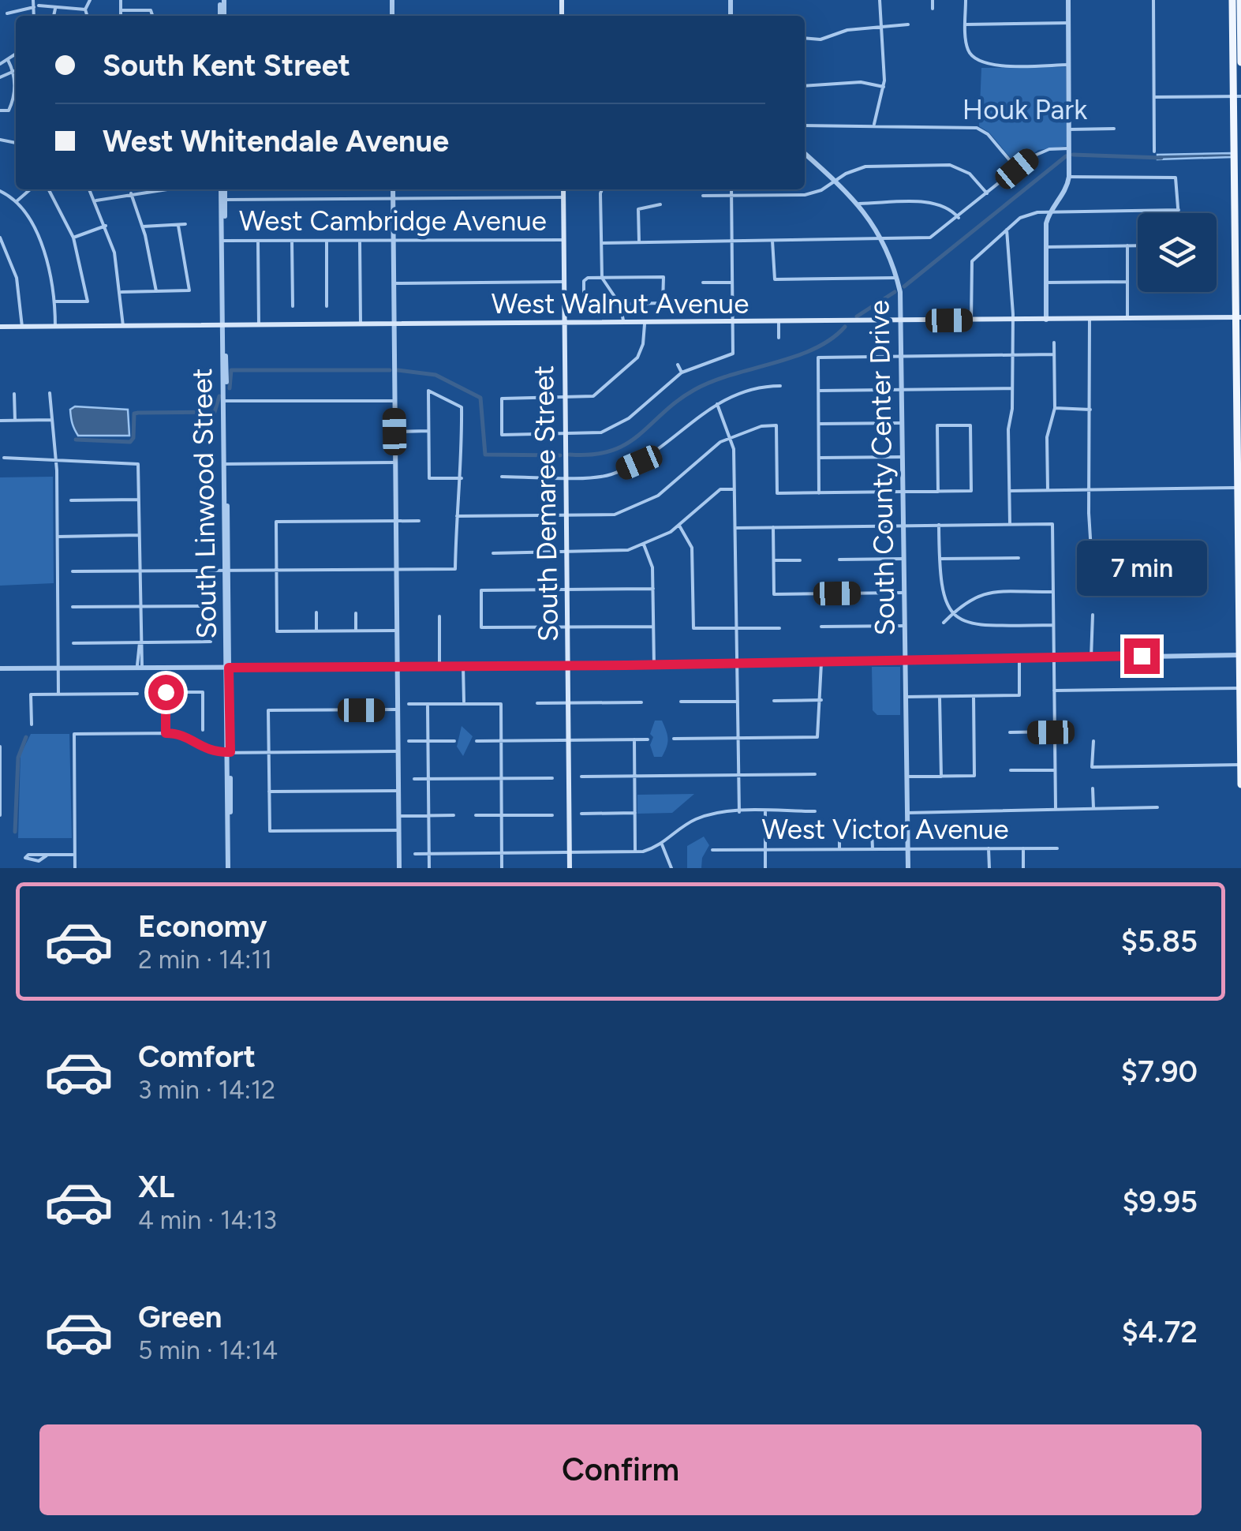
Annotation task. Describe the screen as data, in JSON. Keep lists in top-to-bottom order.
{
  "streets": {
    "main road": ["West Walnut Avenue", "South Demaree Street"],
    "street": [
      "West Cambridge Avenue",
      "South County Center Drive",
      "South Linwood Street",
      "West Victor Avenue"
    ]
  },
  "crossings": [
    ["West Cambridge Avenue", "South Linwood Street"],
    ["West Cambridge Avenue", "South Demaree Street"],
    ["West Walnut Avenue", "South County Center Drive"],
    ["West Walnut Avenue", "South Linwood Street"],
    ["West Walnut Avenue", "South Demaree Street"],
    ["South County Center Drive", "West Victor Avenue"]
  ],
  "parks": ["Houk Park"],
  "page": {
    "banner": ["South Kent Street", "West Whitendale Avenue"],
    "bubble": "7 min",
    "list": [
      {
        "name": "Economy",
        "note": "2 min · 14:11",
        "value": "$5.85"
      },
      {
        "name": "Comfort",
        "note": "3 min · 14:12",
        "value": "$7.90"
      },
      {
        "name": "XL",
        "note": "4 min · 14:13",
        "value": "$9.95"
      },
      {
        "name": "Green",
        "note": "5 min · 14:14",
        "value": "$4.72"
      }
    ],
    "buttons": "Confirm"
  }
}
